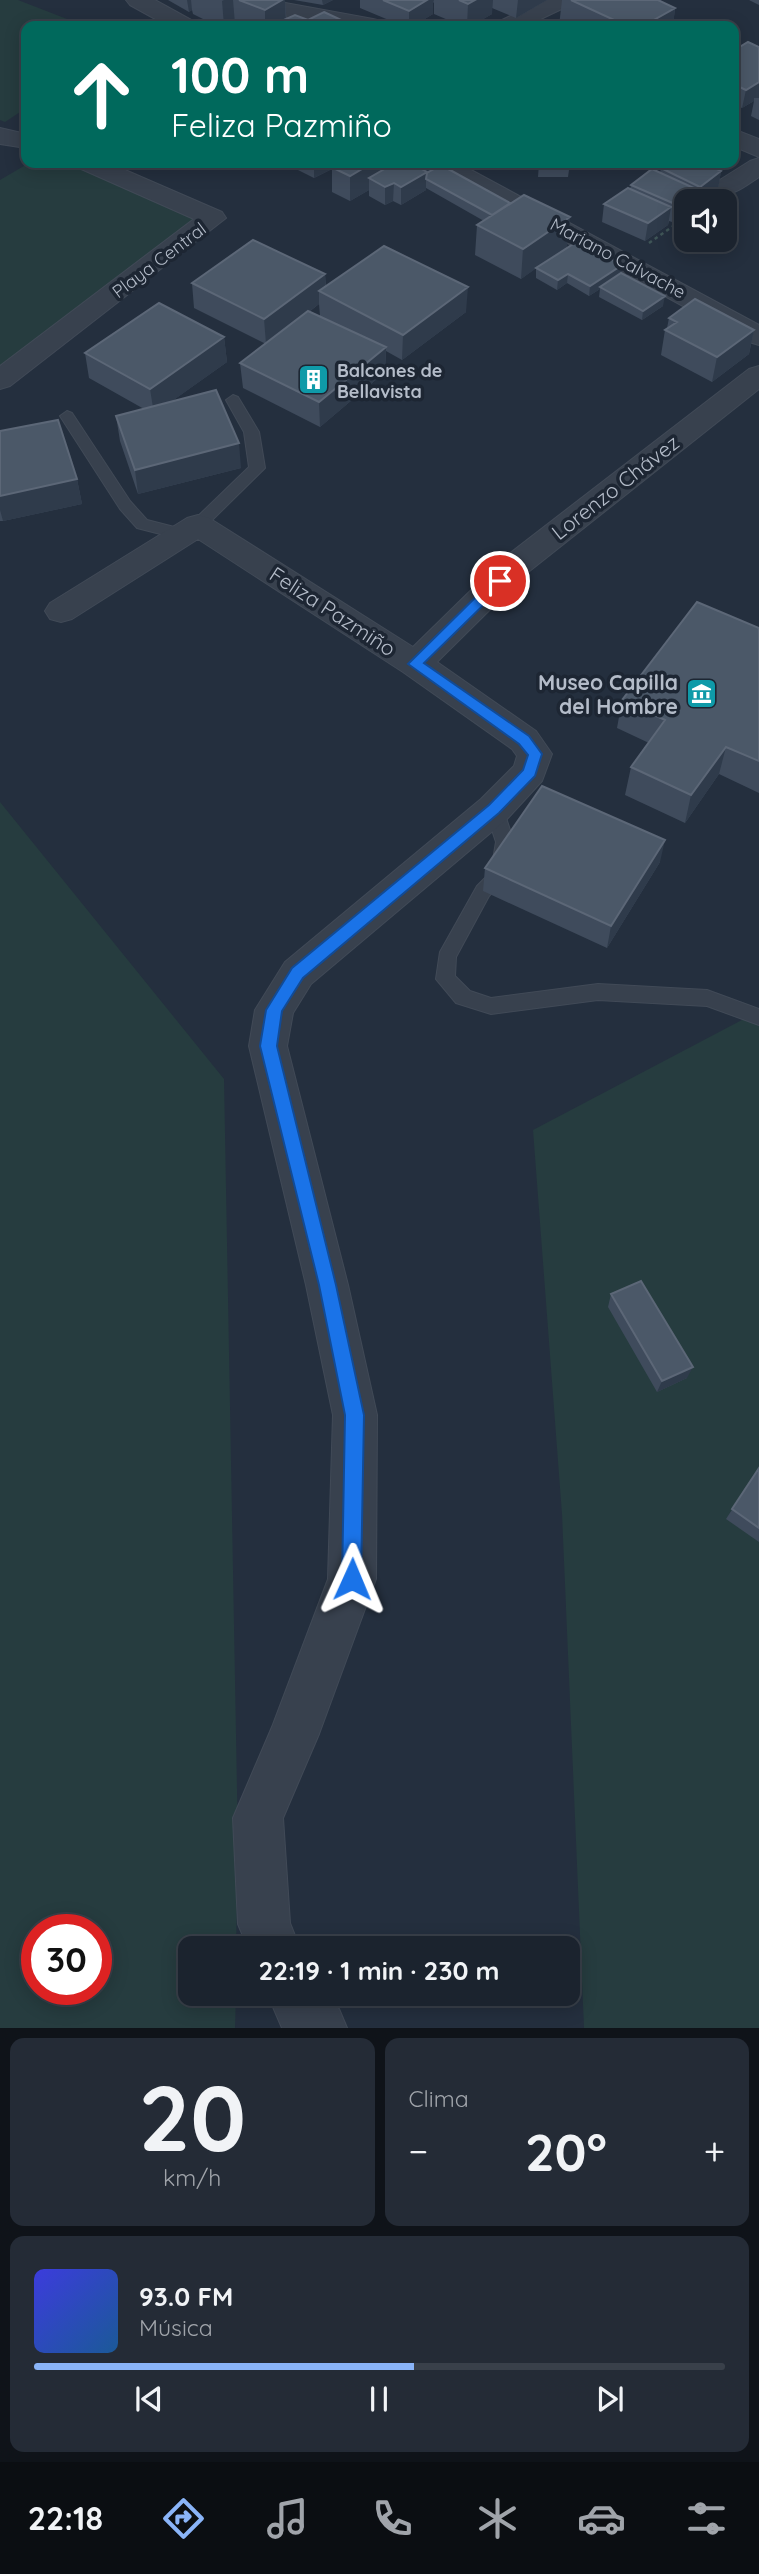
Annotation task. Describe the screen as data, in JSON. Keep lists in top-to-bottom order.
{
  "streets": {
    "street": [
      "Mariano Calvache",
      "Playa Central",
      "Lorenzo Chávez",
      "Feliza Pazmiño"
    ]
  },
  "crossings": [
    ["Lorenzo Chávez", "Feliza Pazmiño"]
  ],
  "places": {
    "building": ["Balcones de Bellavista"],
    "museum": ["Museo Capilla del Hombre"]
  },
  "page": {
    "turn": ["100 m", "Feliza Pazmiño"],
    "limit": "30",
    "trip": "22:19 · 1 min · 230 m",
    "tile": [
      ["20", "km/h"],
      "Clima"
    ],
    "heat": ["−", "20°", "+"],
    "song": ["93.0 FM", "Música"],
    "tabs": "22:18"
  }
}
